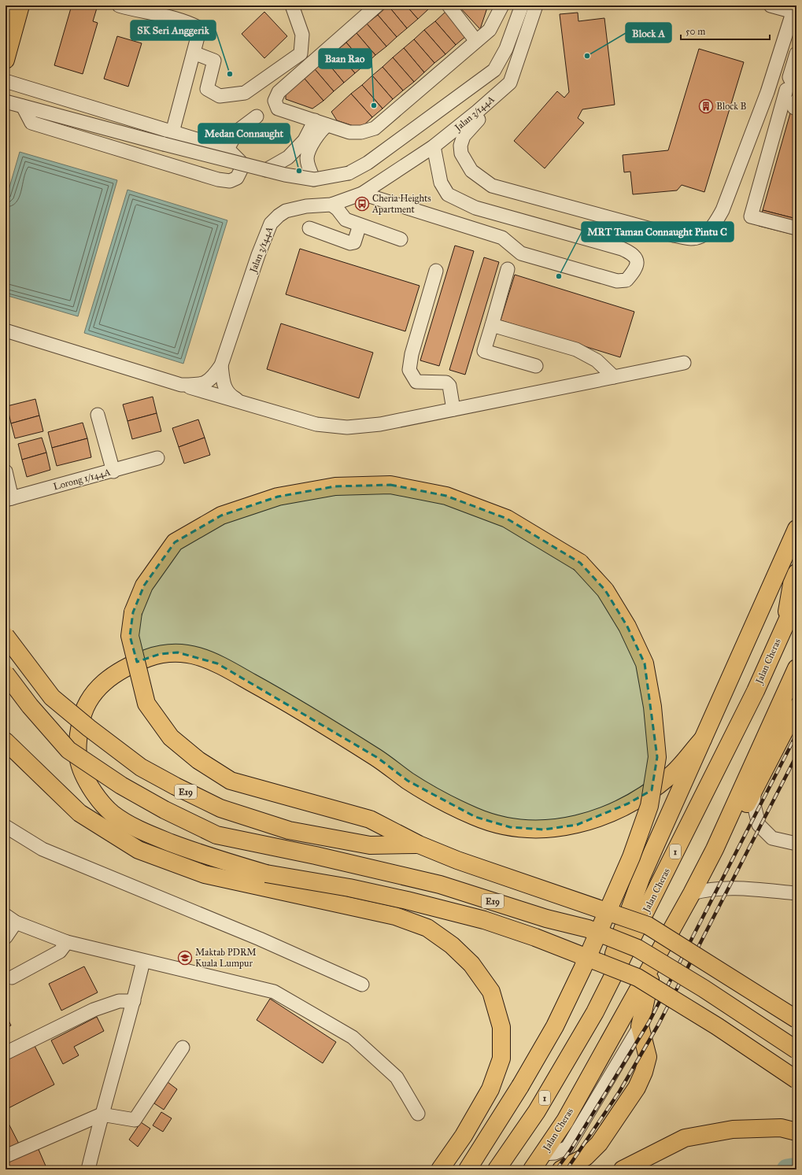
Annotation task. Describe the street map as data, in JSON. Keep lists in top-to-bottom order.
{
  "streets": {
    "highway": ["Jalan Cheras", "E19", "1"],
    "street": ["Jalan 3/144A", "Lorong 1/144A"]
  },
  "places": {
    "other": [
      "Block A",
      "SK Seri Anggerik",
      "Baan Rao",
      "Medan Connaught",
      "MRT Taman Connaught Pintu C"
    ],
    "building": ["Block B"],
    "bus stop": ["Cheria Heights Apartment"],
    "school or university": ["Maktab PDRM Kuala Lumpur"]
  },
  "scale_bar": "50 m"
}
